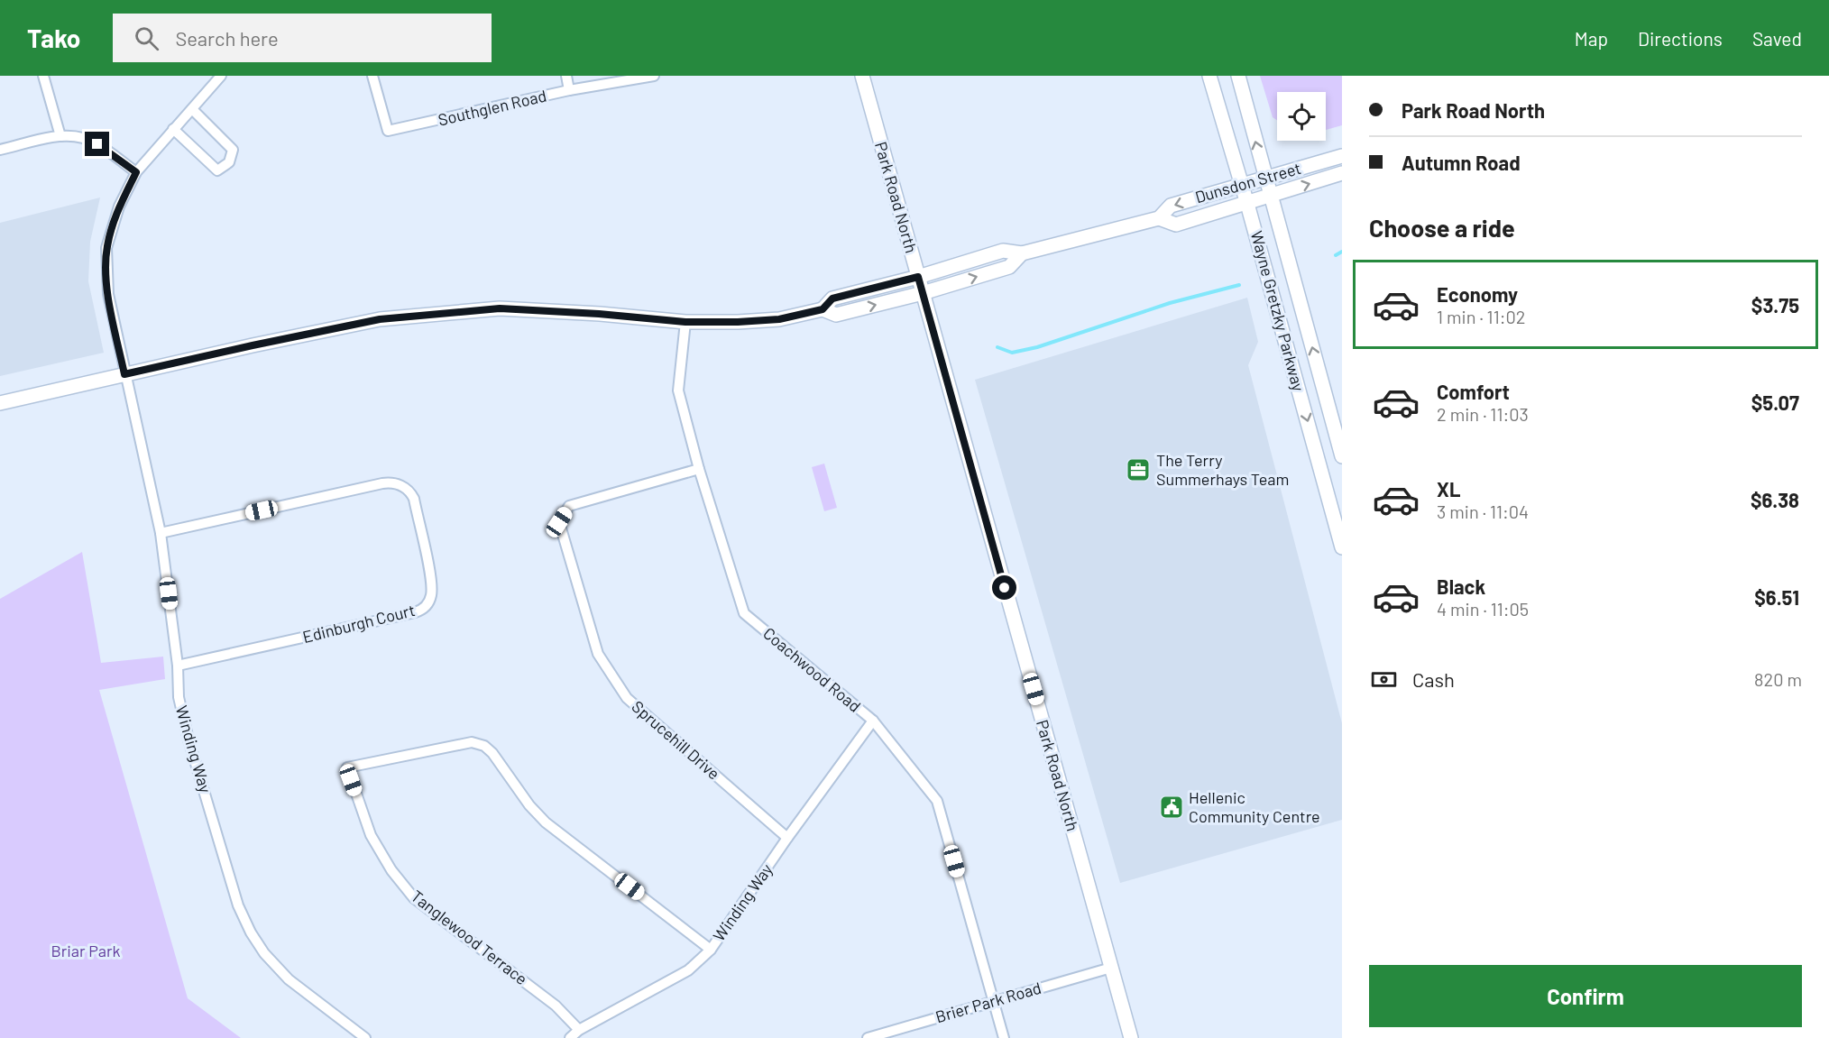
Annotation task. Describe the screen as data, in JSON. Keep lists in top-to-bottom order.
{
  "streets": {
    "main road": ["Dunsdon Street", "Park Road North", "Wayne Gretzky Parkway"],
    "street": [
      "Southglen Road",
      "Edinburgh Court",
      "Coachwood Road",
      "Sprucehill Drive",
      "Winding Way",
      "Tanglewood Terrace",
      "Brier Park Road"
    ]
  },
  "crossings": [
    ["Dunsdon Street", "Park Road North"],
    ["Dunsdon Street", "Wayne Gretzky Parkway"],
    ["Dunsdon Street", "Coachwood Road"],
    ["Dunsdon Street", "Winding Way"],
    ["Park Road North", "Brier Park Road"],
    ["Edinburgh Court", "Winding Way"],
    ["Coachwood Road", "Sprucehill Drive"],
    ["Coachwood Road", "Winding Way"],
    ["Coachwood Road", "Brier Park Road"],
    ["Sprucehill Drive", "Winding Way"],
    ["Winding Way", "Tanglewood Terrace"]
  ],
  "parks": ["Briar Park"],
  "places": {
    "office": ["The Terry Summerhays Team"],
    "public building": ["Hellenic Community Centre"]
  },
  "page": {
    "header": "Tako",
    "search": "Search here",
    "nav": ["Map", "Directions", "Saved"],
    "banner": ["Park Road North", "Autumn Road"],
    "heading": "Choose a ride",
    "list": [
      {
        "name": "Economy",
        "note": "1 min · 11:02",
        "value": "$3.75"
      },
      {
        "name": "Comfort",
        "note": "2 min · 11:03",
        "value": "$5.07"
      },
      {
        "name": "XL",
        "note": "3 min · 11:04",
        "value": "$6.38"
      },
      {
        "name": "Black",
        "note": "4 min · 11:05",
        "value": "$6.51"
      }
    ],
    "pay": ["Cash", "820 m"],
    "buttons": "Confirm"
  }
}
